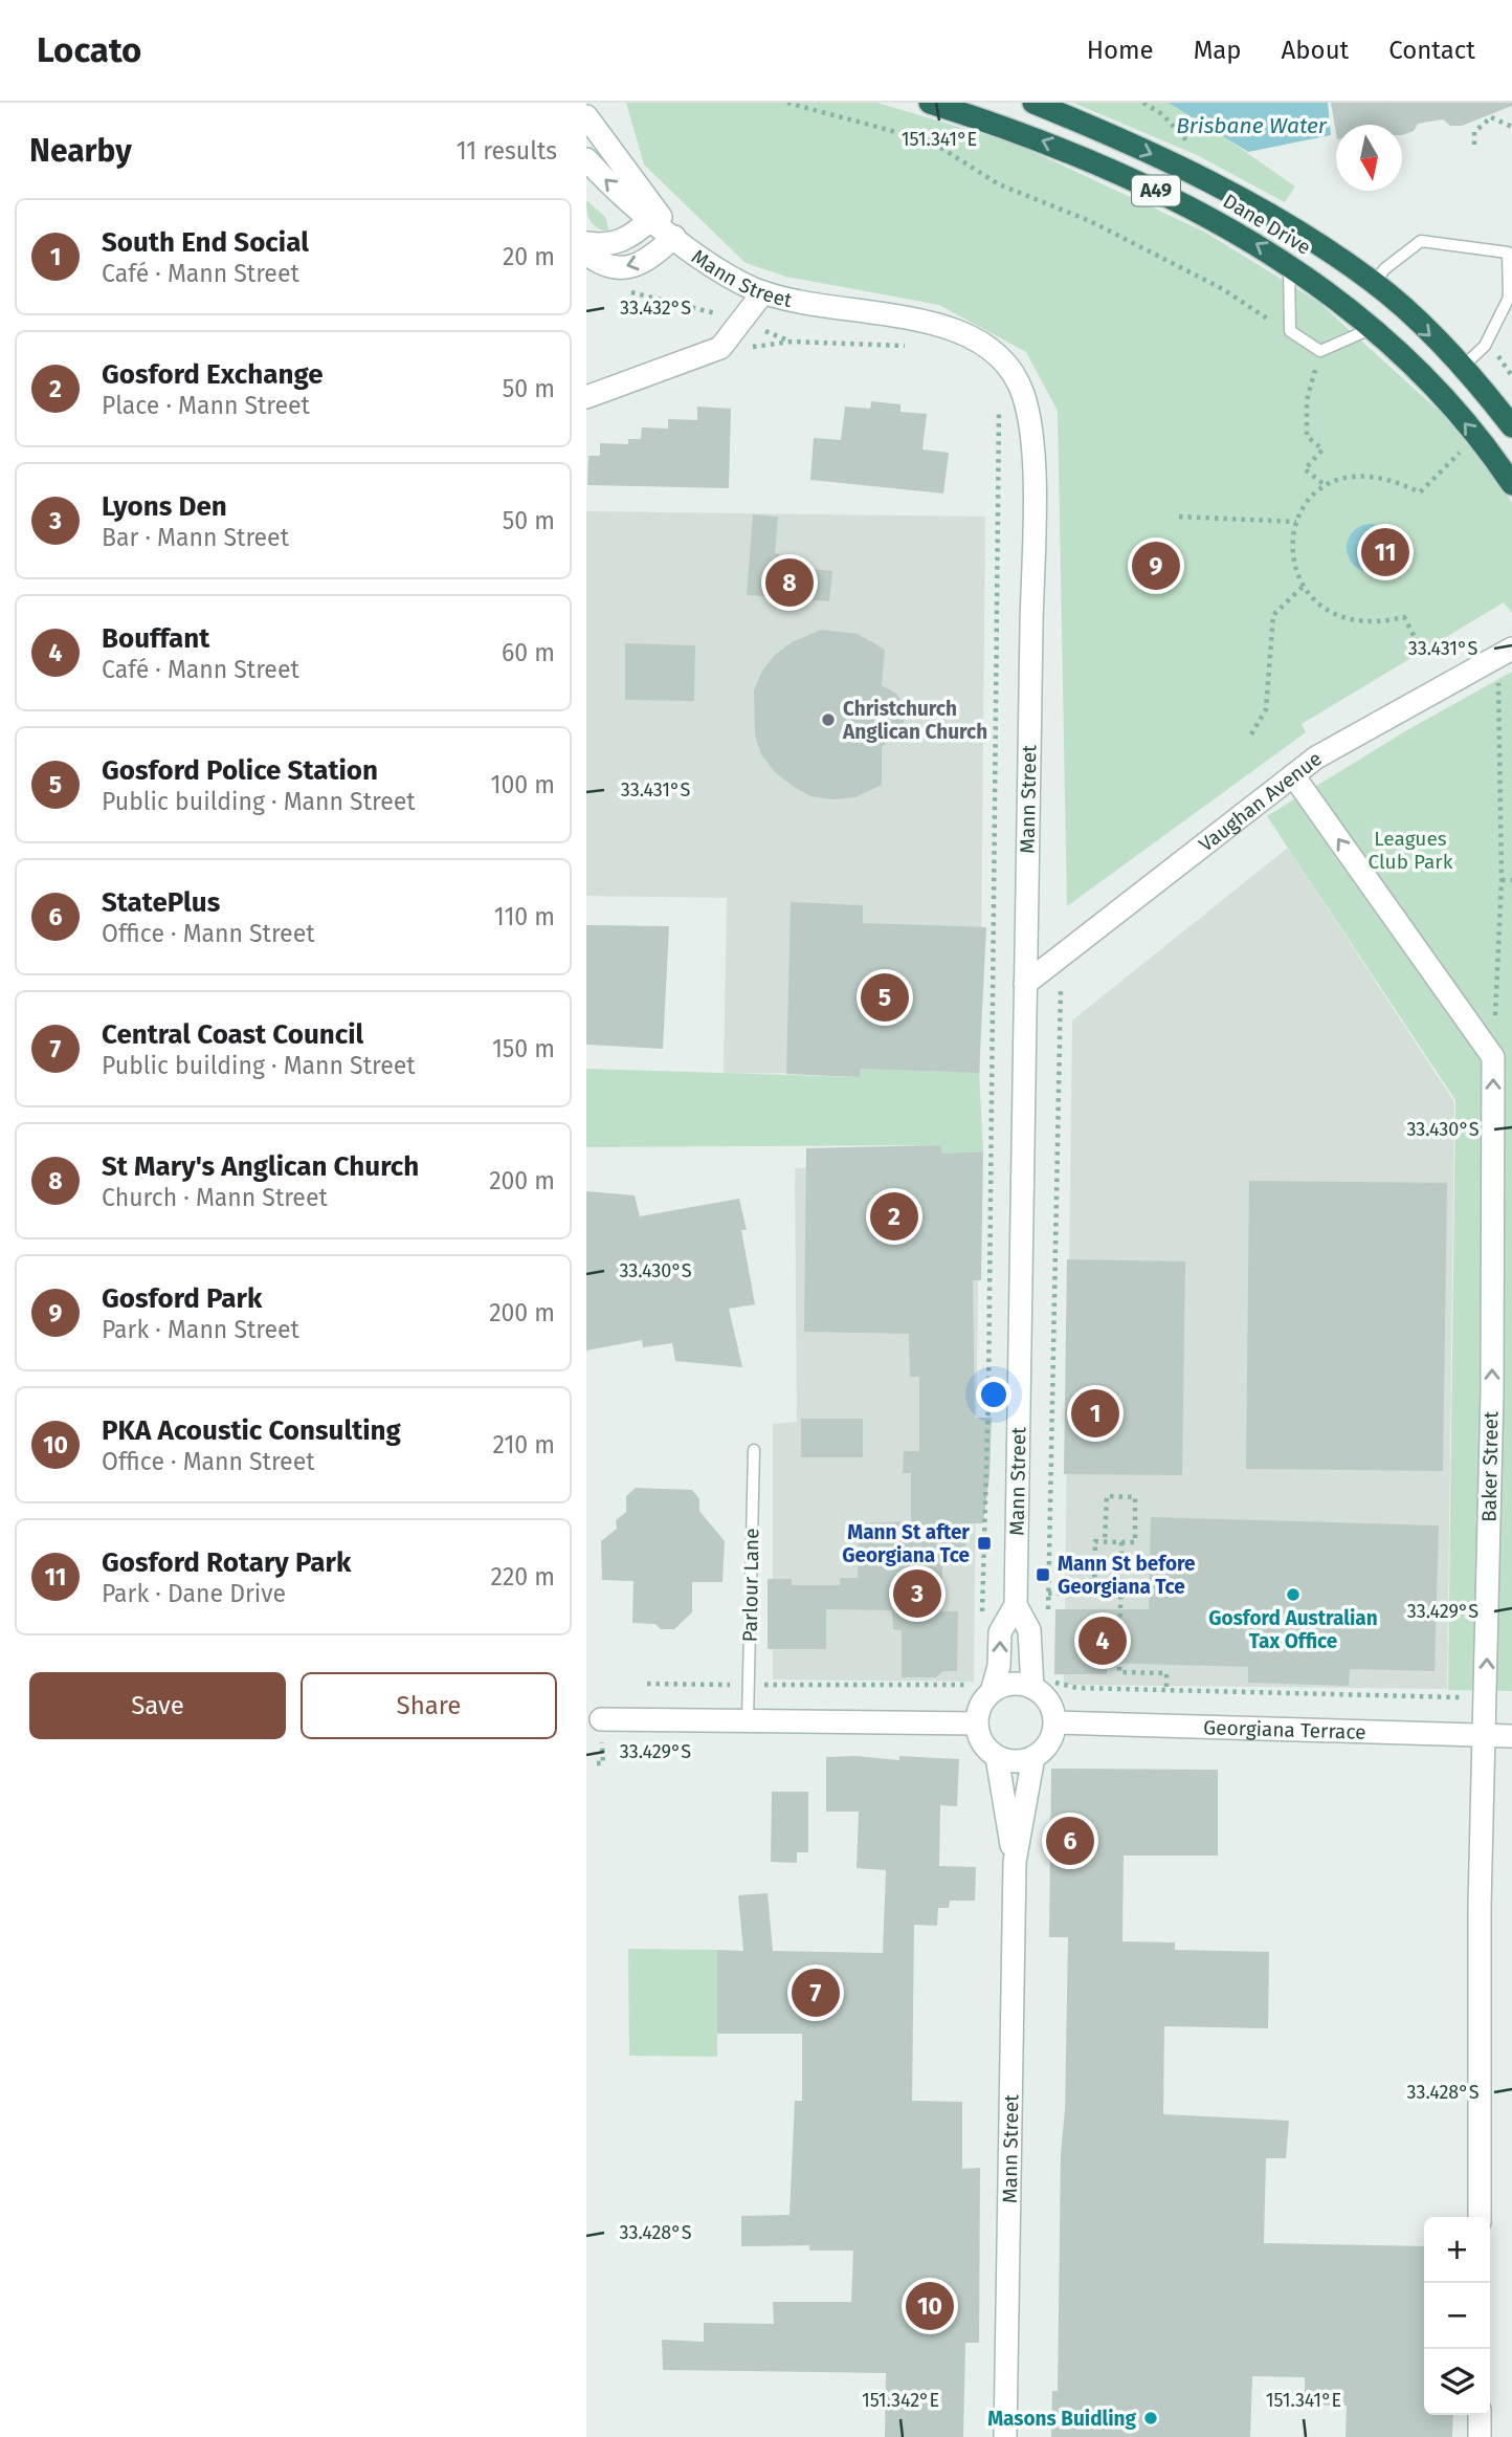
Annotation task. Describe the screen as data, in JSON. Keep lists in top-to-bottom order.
{
  "streets": {
    "highway": ["A49", "Dane Drive"],
    "street": [
      "Mann Street",
      "Vaughan Avenue",
      "Baker Street",
      "Georgiana Terrace"
    ],
    "lane": ["Parlour Lane"]
  },
  "crossings": [
    ["Mann Street", "Vaughan Avenue"],
    ["Mann Street", "Georgiana Terrace"],
    ["Baker Street", "Georgiana Terrace"]
  ],
  "one_way": ["Baker Street"],
  "water": ["Brisbane Water"],
  "parks": ["Leagues Club Park"],
  "places": {
    "other": ["Christchurch Anglican Church", "Gosford Australian Tax Office", "Masons Buidling"],
    "transit": ["Mann St after Georgiana Tce", "Mann St before Georgiana Tce"]
  },
  "north": "bottom",
  "page": {
    "header": "Locato",
    "nav": [
      "Home",
      "Map",
      "About",
      "Contact"
    ],
    "heading": ["Nearby", "11 results"],
    "list": [
      {
        "mark": "1",
        "name": "South End Social",
        "note": "Café · Mann Street",
        "value": "20 m"
      },
      {
        "mark": "2",
        "name": "Gosford Exchange",
        "note": "Place · Mann Street",
        "value": "50 m"
      },
      {
        "mark": "3",
        "name": "Lyons Den",
        "note": "Bar · Mann Street",
        "value": "50 m"
      },
      {
        "mark": "4",
        "name": "Bouffant",
        "note": "Café · Mann Street",
        "value": "60 m"
      },
      {
        "mark": "5",
        "name": "Gosford Police Station",
        "note": "Public building · Mann Street",
        "value": "100 m"
      },
      {
        "mark": "6",
        "name": "StatePlus",
        "note": "Office · Mann Street",
        "value": "110 m"
      },
      {
        "mark": "7",
        "name": "Central Coast Council",
        "note": "Public building · Mann Street",
        "value": "150 m"
      },
      {
        "mark": "8",
        "name": "St Mary's Anglican Church",
        "note": "Church · Mann Street",
        "value": "200 m"
      },
      {
        "mark": "9",
        "name": "Gosford Park",
        "note": "Park · Mann Street",
        "value": "200 m"
      },
      {
        "mark": "10",
        "name": "PKA Acoustic Consulting",
        "note": "Office · Mann Street",
        "value": "210 m"
      },
      {
        "mark": "11",
        "name": "Gosford Rotary Park",
        "note": "Park · Dane Drive",
        "value": "220 m"
      }
    ],
    "pins": [
      "11",
      "9",
      "8",
      "5",
      "2",
      "1",
      "3",
      "4",
      "6",
      "7",
      "10"
    ],
    "buttons": ["Save", "Share"],
    "map_buttons": ["+", "−"]
  },
  "coordinates": [
    "151.341°E",
    "33.432°S",
    "33.431°S",
    "33.430°S",
    "33.429°S",
    "33.428°S",
    "151.342°E"
  ]
}
